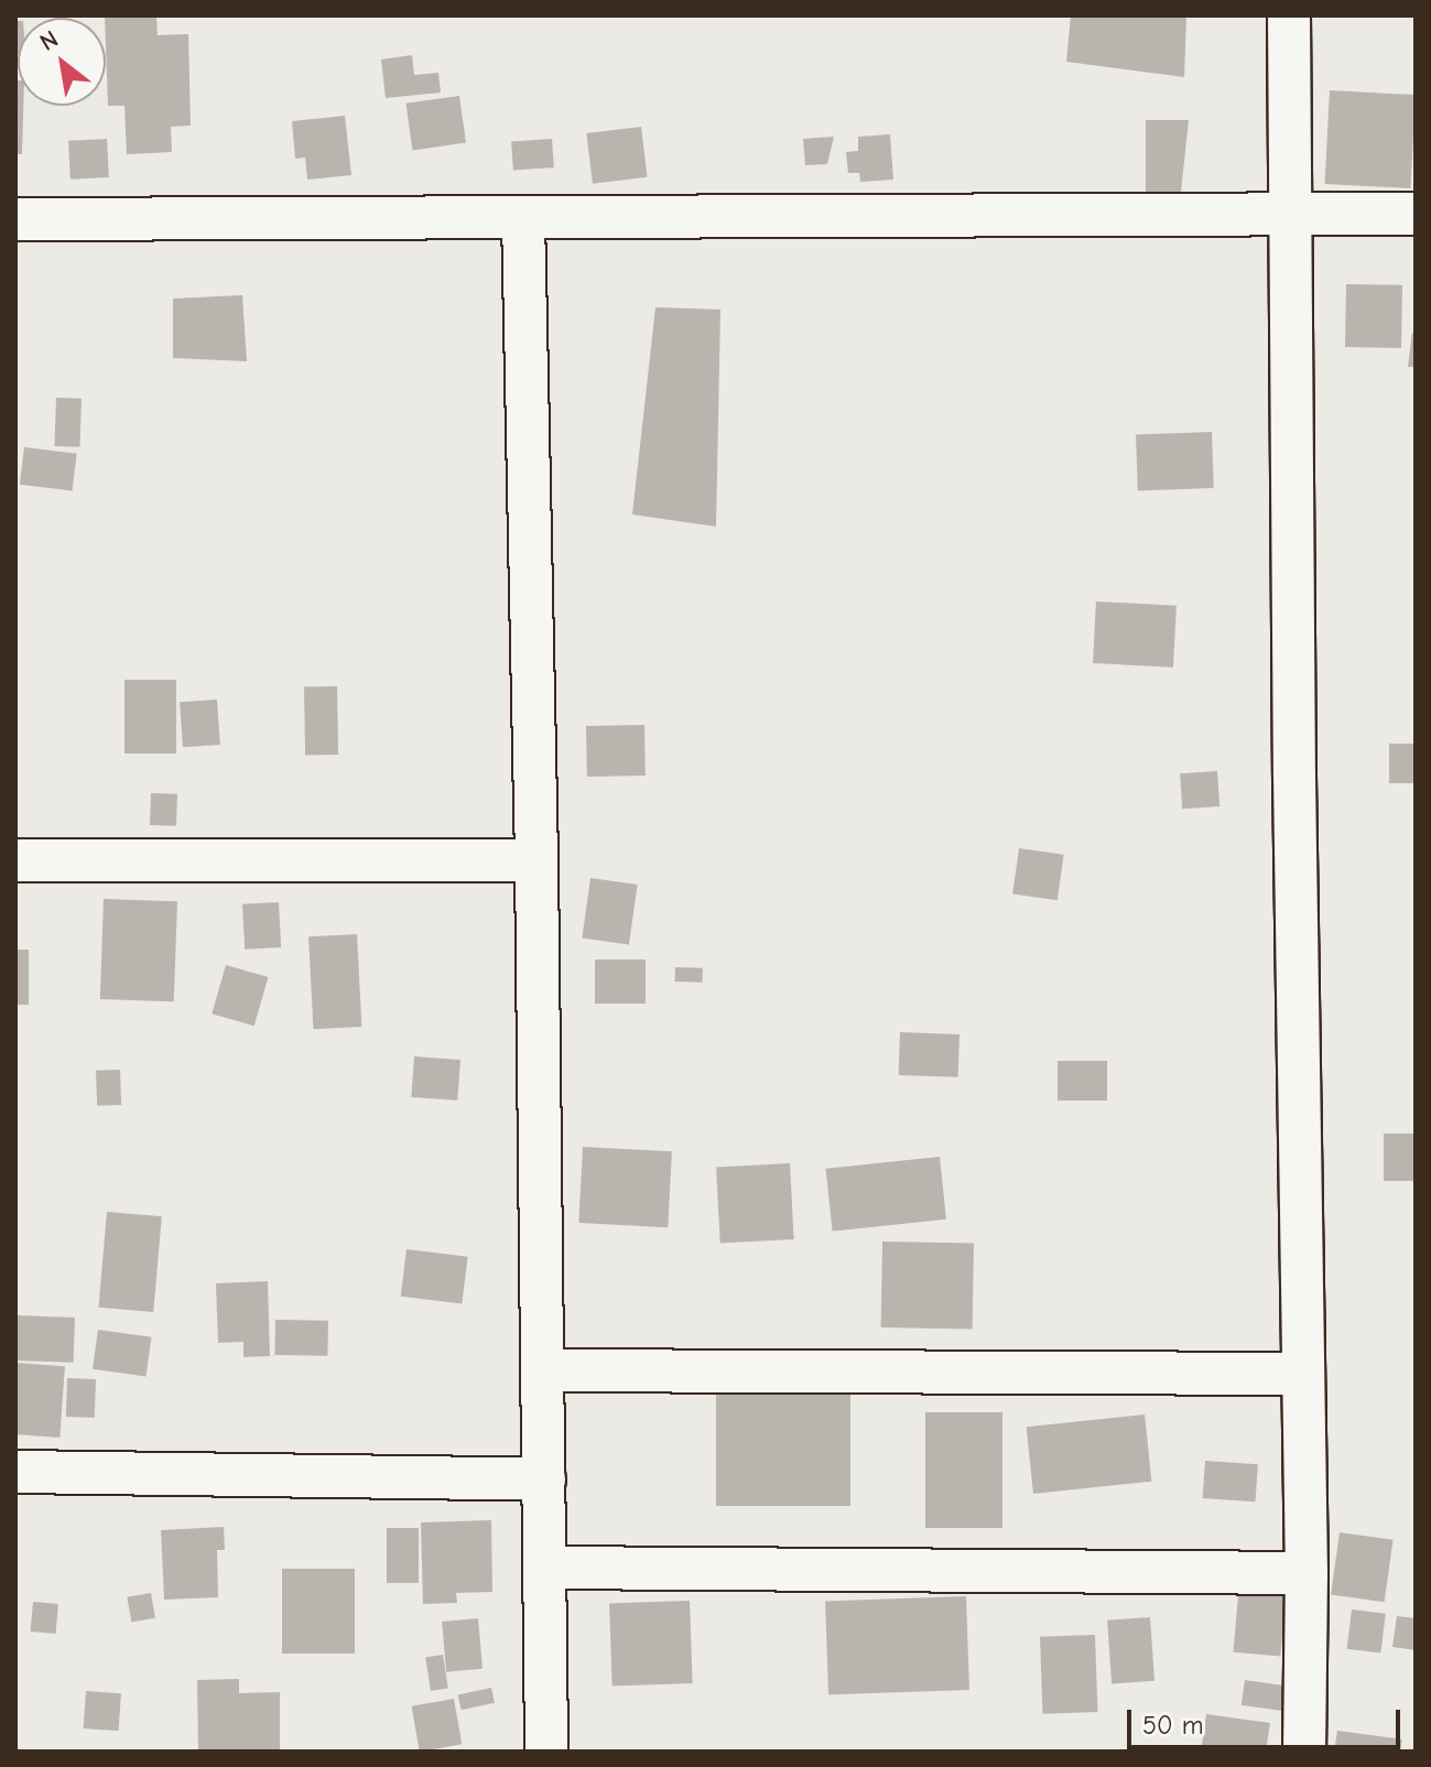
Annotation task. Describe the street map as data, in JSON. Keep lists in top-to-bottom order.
{
  "scale_bar": "50 m",
  "north": "top left"
}
